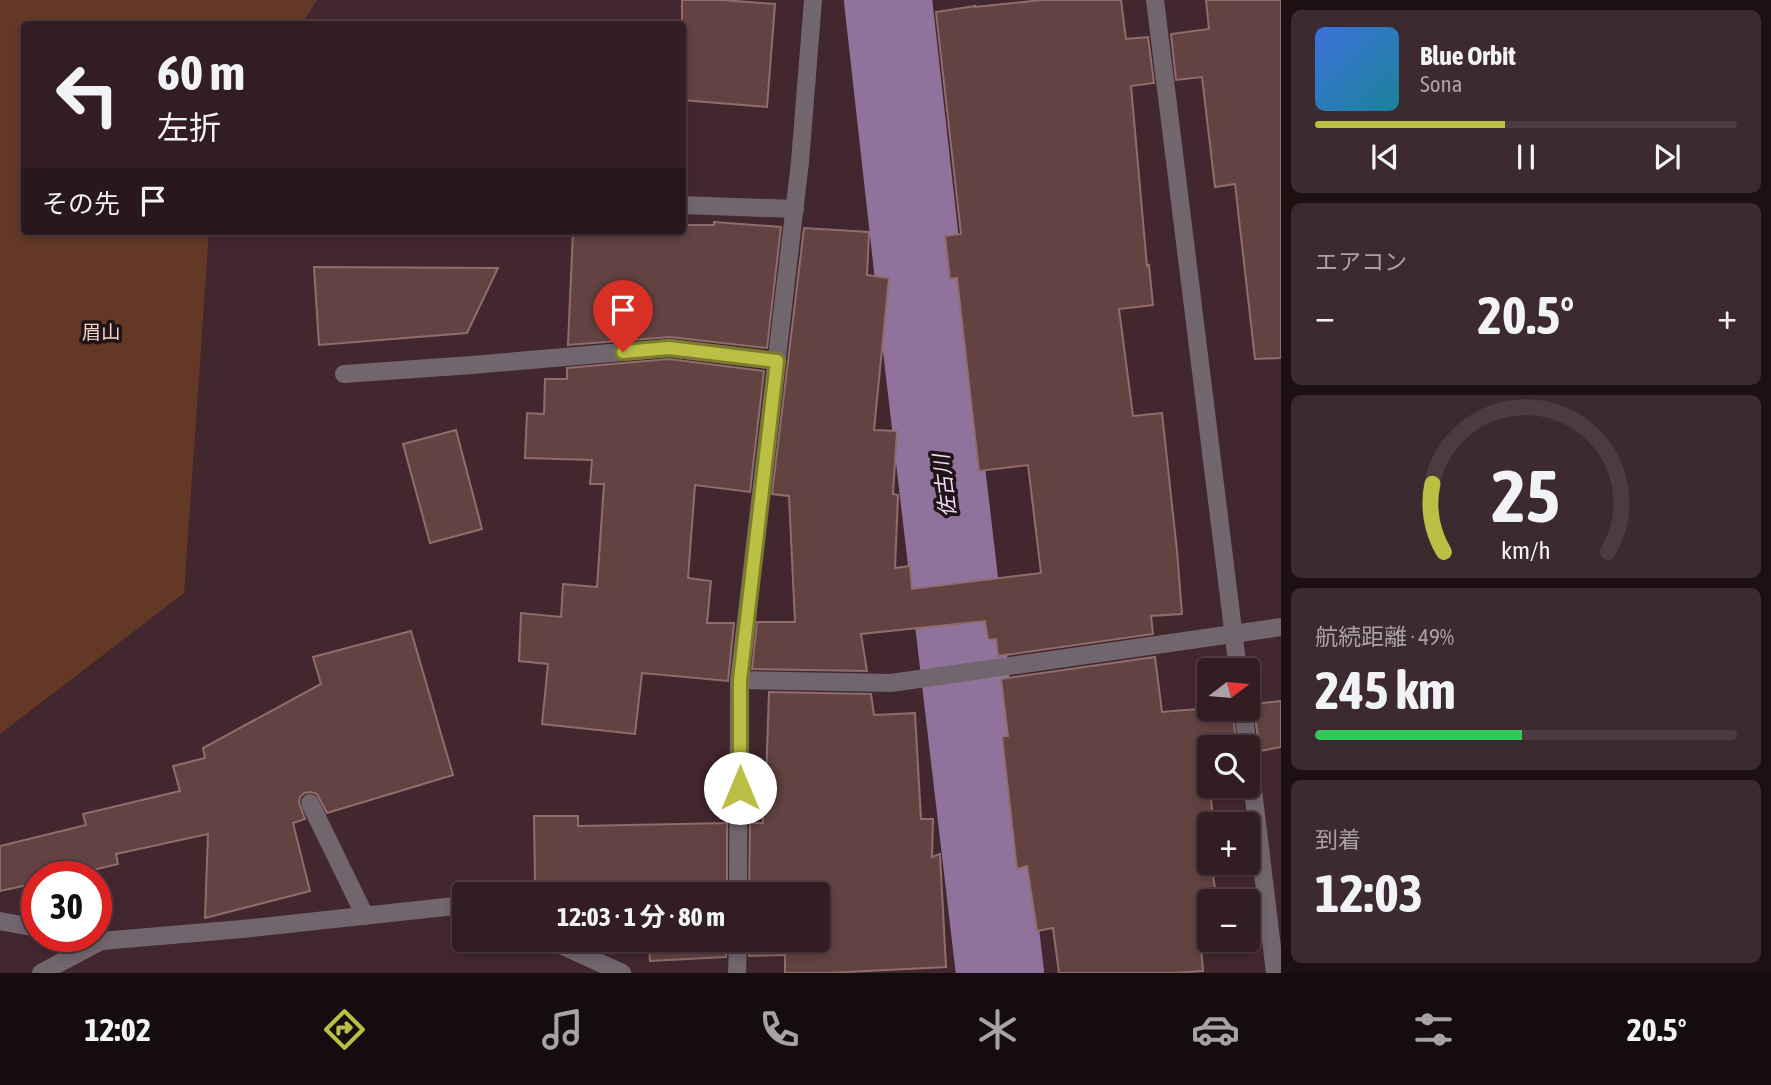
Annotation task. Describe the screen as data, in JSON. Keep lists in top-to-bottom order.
{
  "water": ["佐古川"],
  "parks": ["眉山"],
  "north": "right",
  "page": {
    "turn": ["60 m", "左折"],
    "song": ["Blue Orbit", "Sona"],
    "then": "その先",
    "tile": [
      "エアコン",
      ["航続距離 · 49%", "245 km"],
      ["到着", "12:03"]
    ],
    "heat": ["−", "20.5°", "+"],
    "map_buttons": ["+", "−"],
    "limit": "30",
    "trip": "12:03 · 1 分 · 80 m",
    "tabs": ["12:02", "20.5°"],
    "gauge": ["25", "km/h"]
  }
}
